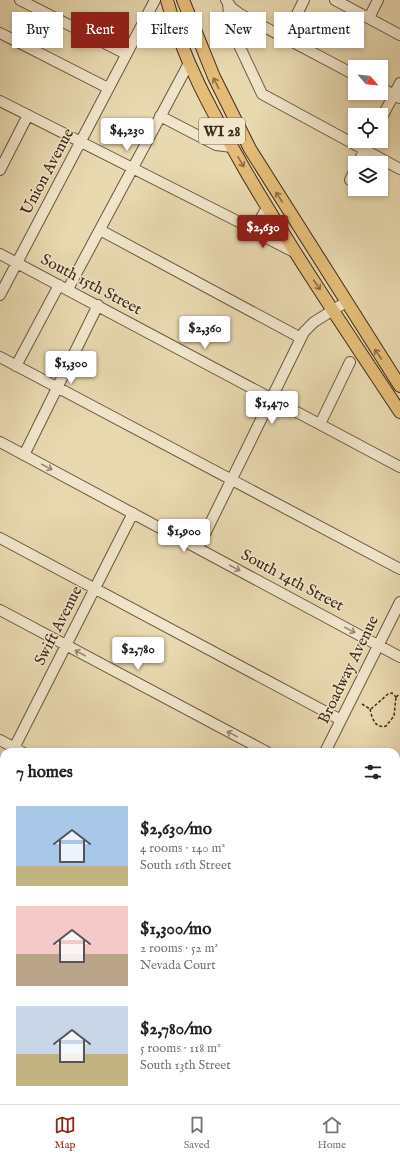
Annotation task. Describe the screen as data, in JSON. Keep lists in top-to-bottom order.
{
  "streets": {
    "main road": ["WI 28"],
    "street": [
      "Union Avenue",
      "South 15th Street",
      "South 14th Street",
      "Swift Avenue",
      "Broadway Avenue"
    ]
  },
  "crossings": [
    ["Union Avenue", "South 15th Street"],
    ["South 14th Street", "Swift Avenue"],
    ["South 14th Street", "Broadway Avenue"]
  ],
  "north": "bottom right",
  "page": {
    "chip": [
      "Buy",
      "Rent",
      "Filters",
      "New",
      "Apartment"
    ],
    "price": [
      "$4,230",
      "$2,630",
      "$2,360",
      "$1,300",
      "$1,470",
      "$1,900",
      "$2,780"
    ],
    "heading": "7 homes",
    "list": [
      {
        "name": "$2,630/mo",
        "note": "4 rooms · 140 m² · South 16th Street"
      },
      {
        "name": "$1,300/mo",
        "note": "2 rooms · 52 m² · Nevada Court"
      },
      {
        "name": "$2,780/mo",
        "note": "5 rooms · 118 m² · South 13th Street"
      }
    ],
    "tabs": ["Map", "Saved", "Home"]
  }
}
